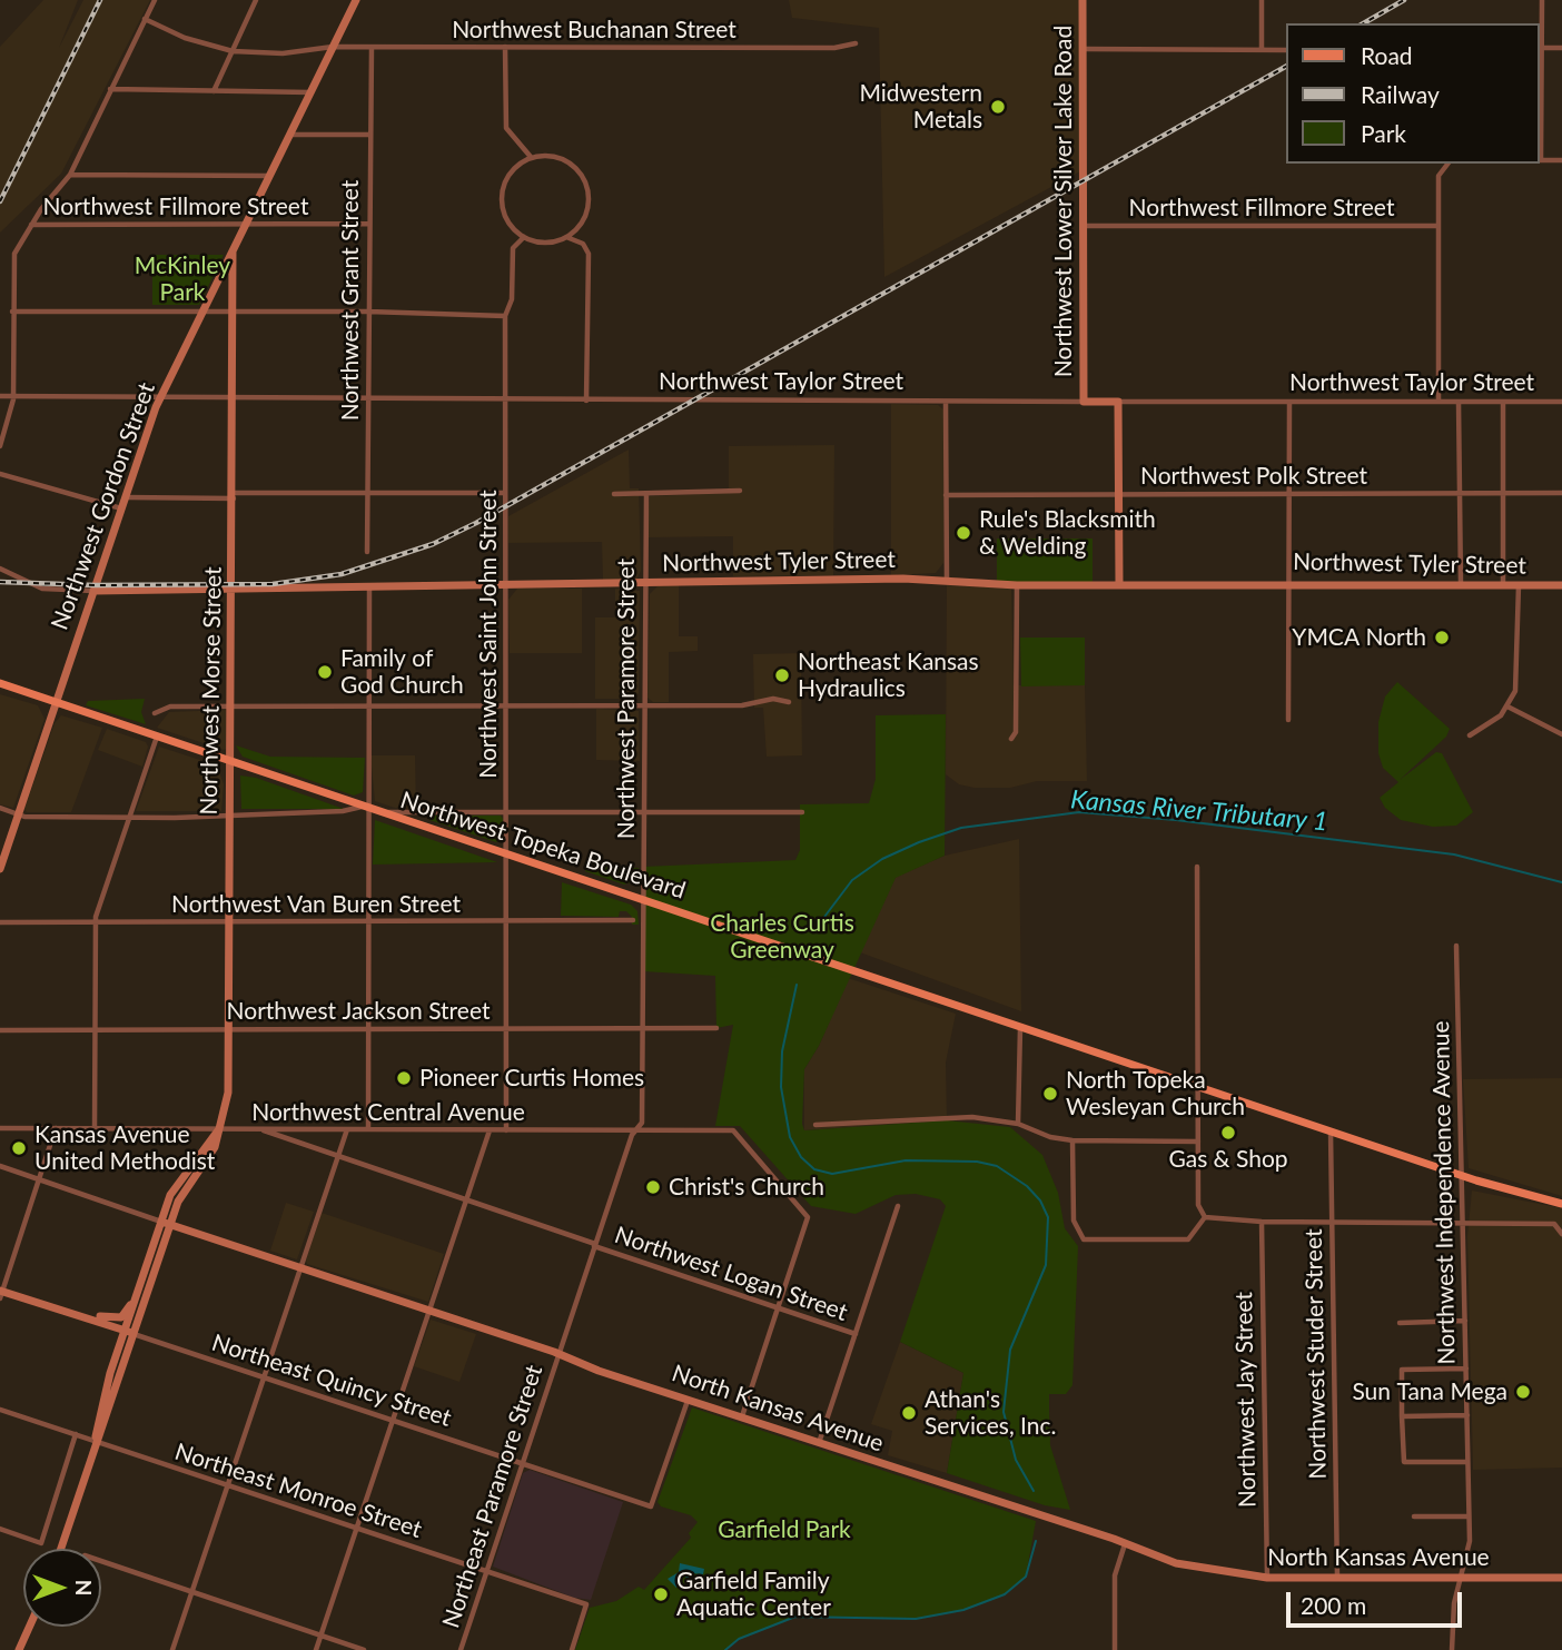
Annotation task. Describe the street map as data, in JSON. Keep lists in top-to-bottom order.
{
  "streets": {
    "main road": [
      "Northwest Lower Silver Lake Road",
      "Northwest Taylor Street",
      "Northwest Gordon Street",
      "Northwest Tyler Street",
      "Northwest Morse Street",
      "Northwest Topeka Boulevard",
      "Northeast Quincy Street",
      "North Kansas Avenue"
    ],
    "street": [
      "Northwest Buchanan Street",
      "Northwest Fillmore Street",
      "Northwest Grant Street",
      "Northwest Polk Street",
      "Northwest Saint John Street",
      "Northwest Paramore Street",
      "Northwest Van Buren Street",
      "Northwest Jackson Street",
      "Northwest Central Avenue",
      "Northwest Independence Avenue",
      "Northwest Logan Street",
      "Northwest Studer Street",
      "Northwest Jay Street",
      "Northeast Monroe Street",
      "Northeast Paramore Street"
    ]
  },
  "crossings": [
    ["Northwest Buchanan Street", "Northwest Grant Street"],
    ["Northwest Buchanan Street", "Northwest Gordon Street"],
    ["Northwest Lower Silver Lake Road", "Northwest Fillmore Street"],
    ["Northwest Lower Silver Lake Road", "Northwest Taylor Street"],
    ["Northwest Fillmore Street", "Northwest Grant Street"],
    ["Northwest Fillmore Street", "Northwest Gordon Street"],
    ["Northwest Grant Street", "Northwest Taylor Street"],
    ["Northwest Taylor Street", "Northwest Gordon Street"],
    ["Northwest Taylor Street", "Northwest Saint John Street"],
    ["Northwest Taylor Street", "Northwest Morse Street"],
    ["Northwest Gordon Street", "Northwest Tyler Street"],
    ["Northwest Gordon Street", "Northwest Morse Street"],
    ["Northwest Gordon Street", "Northwest Topeka Boulevard"],
    ["Northwest Tyler Street", "Northwest Saint John Street"],
    ["Northwest Tyler Street", "Northwest Morse Street"],
    ["Northwest Tyler Street", "Northwest Paramore Street"],
    ["Northwest Saint John Street", "Northwest Topeka Boulevard"],
    ["Northwest Saint John Street", "Northwest Van Buren Street"],
    ["Northwest Saint John Street", "Northwest Jackson Street"],
    ["Northwest Saint John Street", "Northwest Central Avenue"],
    ["Northwest Morse Street", "Northwest Topeka Boulevard"],
    ["Northwest Morse Street", "Northwest Van Buren Street"],
    ["Northwest Morse Street", "Northwest Jackson Street"],
    ["Northwest Morse Street", "Northwest Central Avenue"],
    ["Northwest Morse Street", "Northeast Quincy Street"],
    ["Northwest Morse Street", "North Kansas Avenue"],
    ["Northwest Paramore Street", "Northwest Topeka Boulevard"],
    ["Northwest Paramore Street", "Northwest Jackson Street"],
    ["Northwest Paramore Street", "Northwest Central Avenue"],
    ["Northwest Paramore Street", "Northwest Logan Street"],
    ["Northwest Paramore Street", "North Kansas Avenue"],
    ["Northwest Paramore Street", "Northeast Paramore Street"],
    ["Northwest Topeka Boulevard", "Northwest Independence Avenue"],
    ["Northwest Topeka Boulevard", "Northwest Studer Street"],
    ["Northwest Central Avenue", "Northwest Logan Street"],
    ["Northwest Independence Avenue", "North Kansas Avenue"],
    ["Northwest Studer Street", "North Kansas Avenue"],
    ["Northeast Quincy Street", "North Kansas Avenue"],
    ["Northeast Quincy Street", "Northeast Paramore Street"],
    ["Northwest Jay Street", "North Kansas Avenue"],
    ["North Kansas Avenue", "Northeast Paramore Street"],
    ["Northeast Monroe Street", "Northeast Paramore Street"]
  ],
  "water": ["Kansas River Tributary 1"],
  "parks": ["McKinley Park", "Charles Curtis Greenway", "Garfield Park"],
  "places": [
    "Midwestern Metals",
    "Rule's Blacksmith & Welding",
    "YMCA North",
    "Family of God Church",
    "Northeast Kansas Hydraulics",
    "Pioneer Curtis Homes",
    "North Topeka Wesleyan Church",
    "Gas & Shop",
    "Kansas Avenue United Methodist",
    "Christ's Church",
    "Sun Tana Mega",
    "Athan's Services, Inc.",
    "Garfield Family Aquatic Center"
  ],
  "legend": ["Road", "Railway", "Park"],
  "scale_bar": "200 m",
  "north": "right"
}
